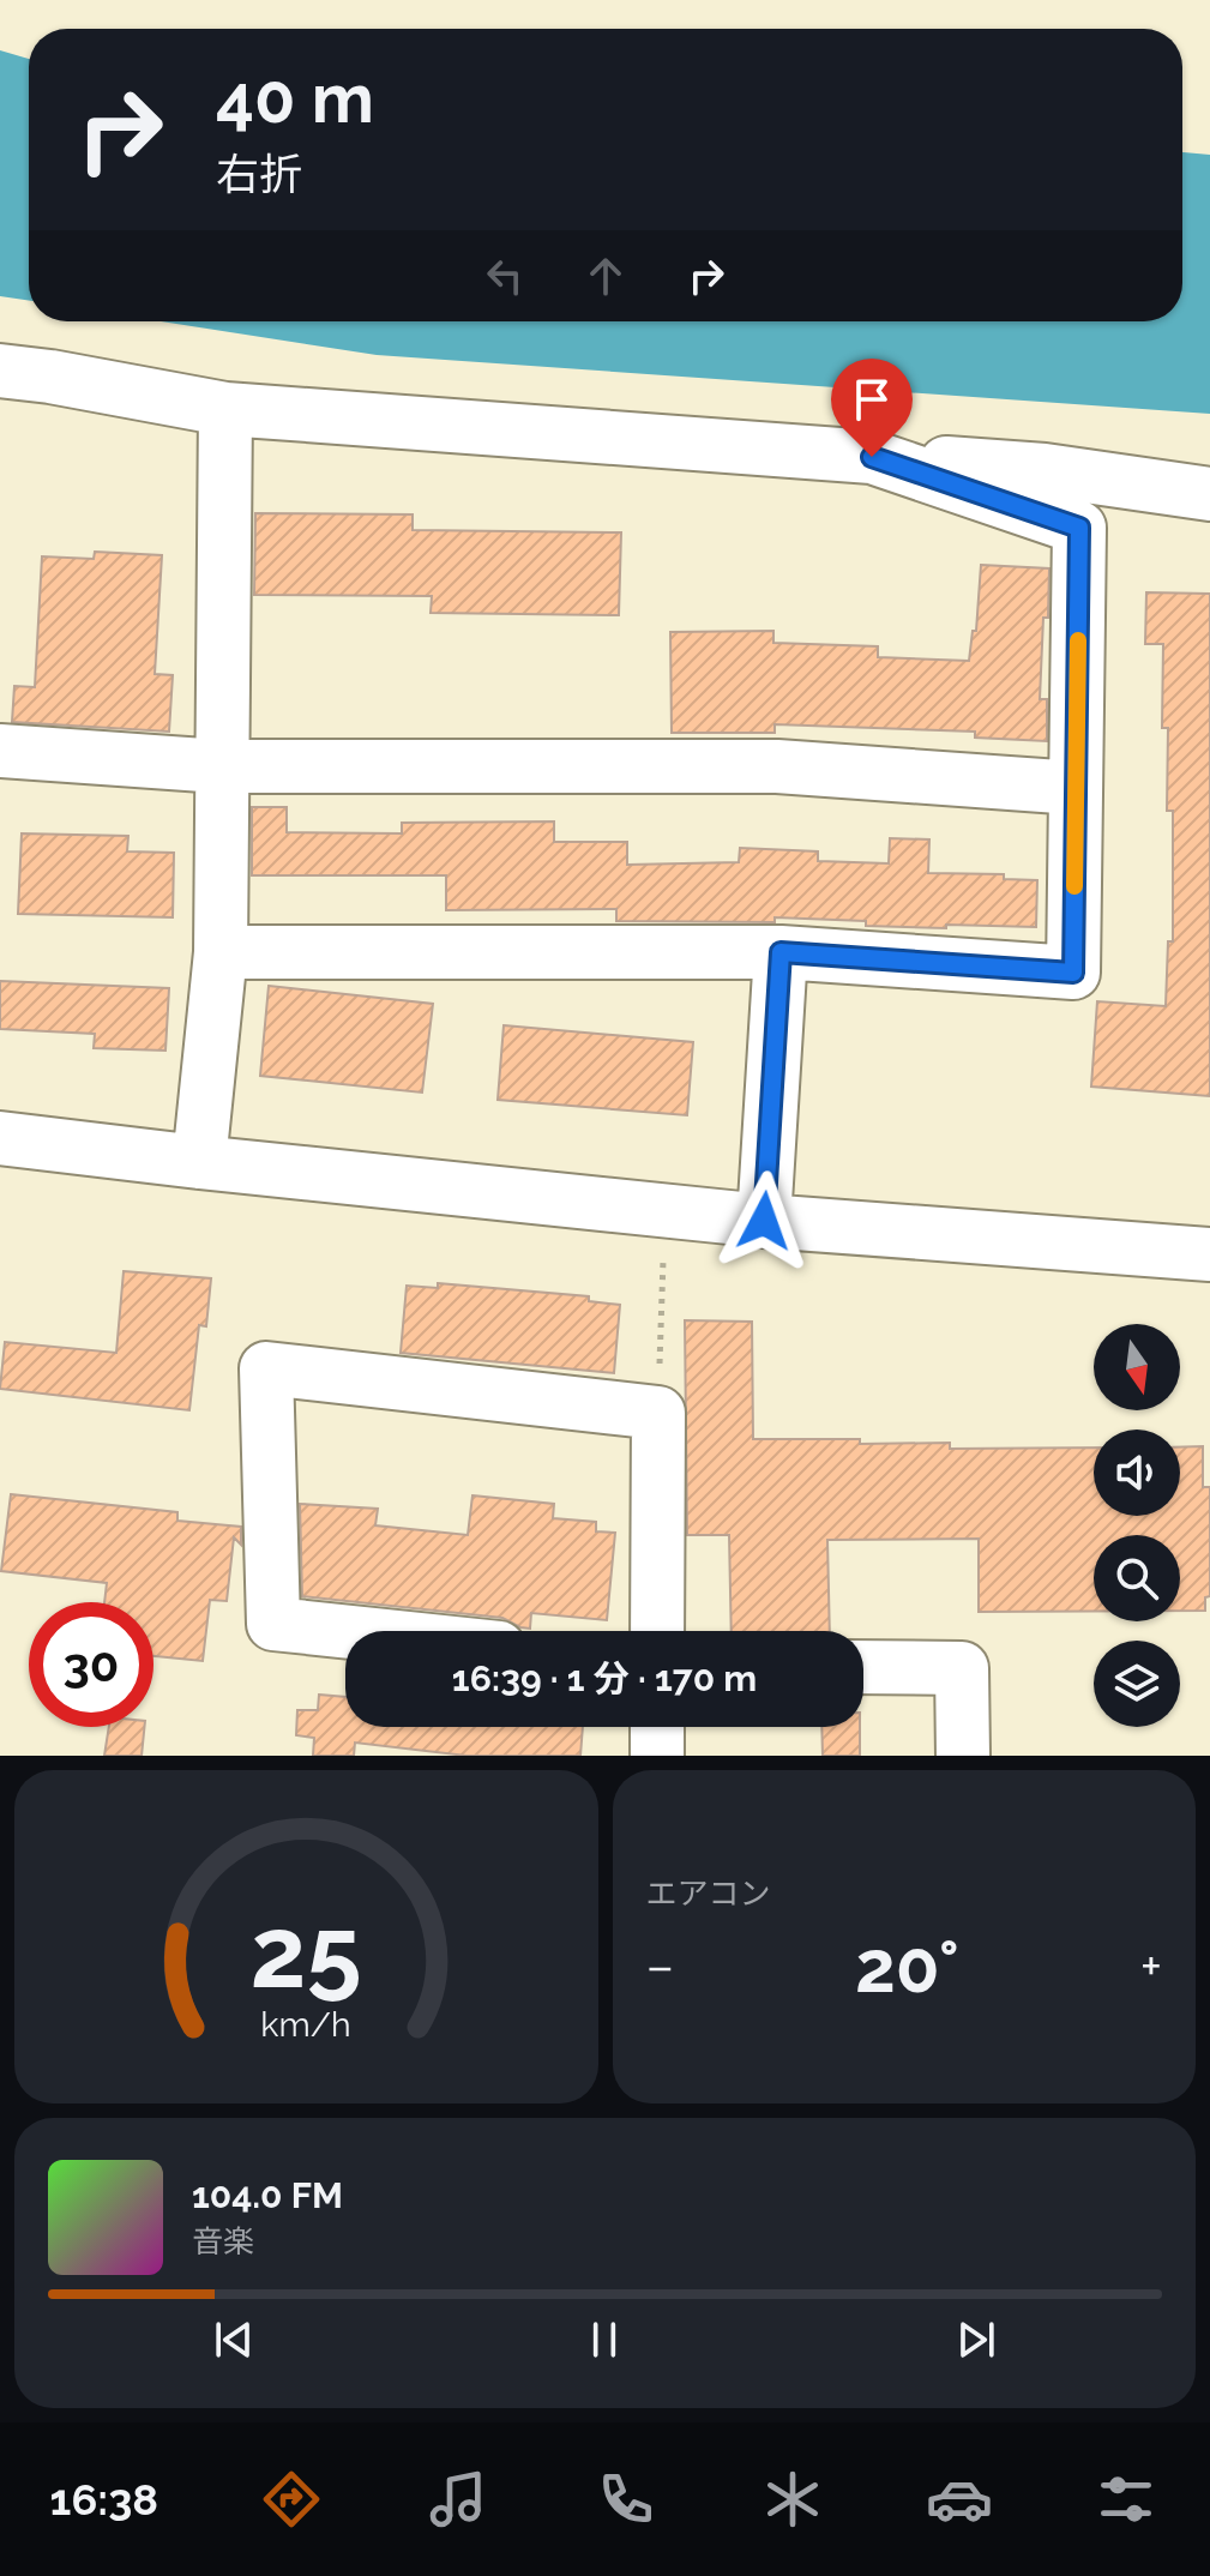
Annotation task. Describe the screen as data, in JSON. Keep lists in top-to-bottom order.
{
  "north": "bottom",
  "page": {
    "turn": ["40 m", "右折"],
    "limit": "30",
    "trip": "16:39 · 1 分 · 170 m",
    "tile": "エアコン",
    "heat": ["−", "20°", "+"],
    "song": ["104.0 FM", "音楽"],
    "tabs": "16:38",
    "gauge": ["25", "km/h"]
  }
}
